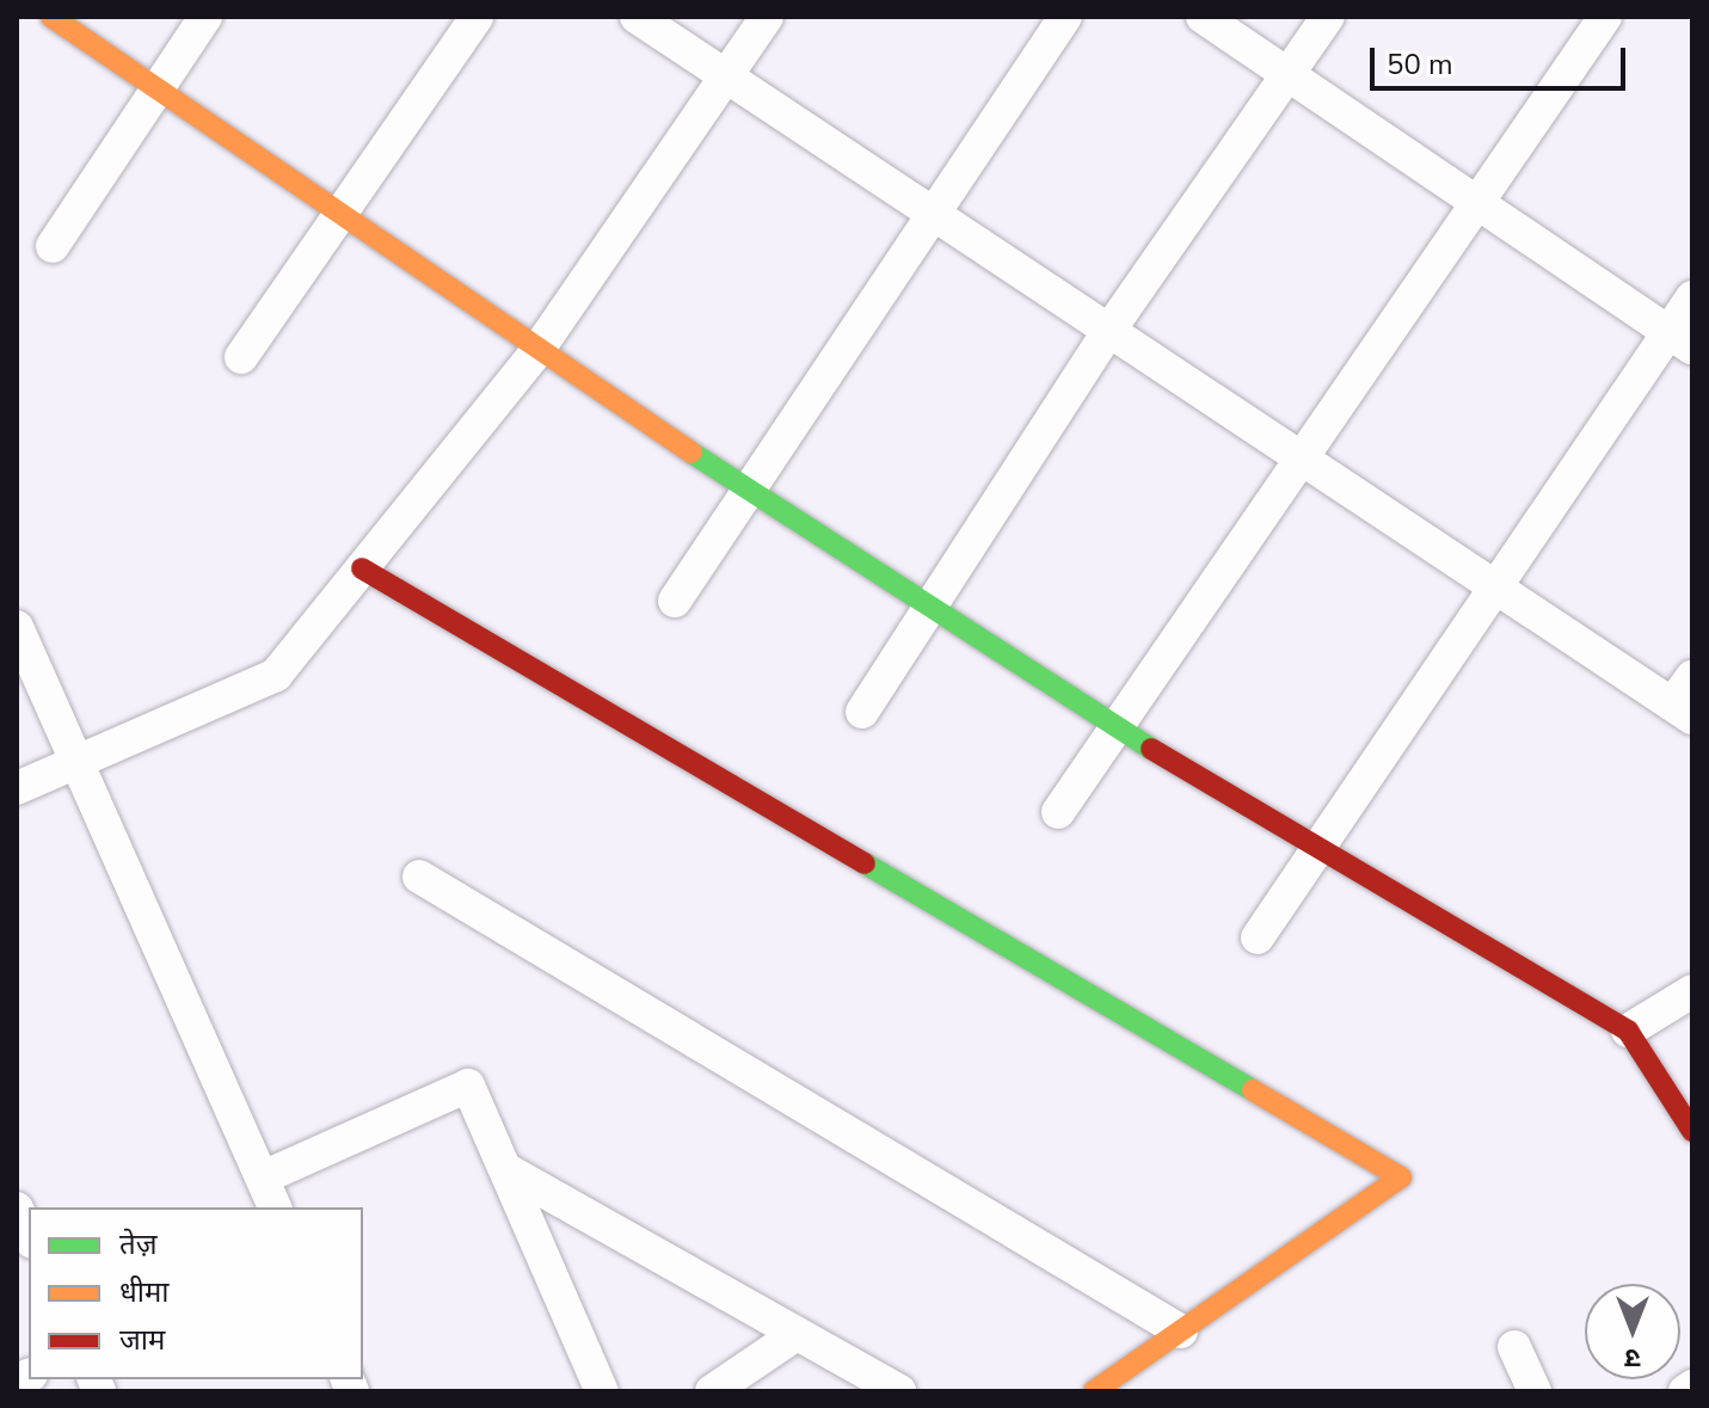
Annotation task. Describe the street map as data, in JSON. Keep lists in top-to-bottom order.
{
  "legend": ["तेज़", "धीमा", "जाम"],
  "scale_bar": "50 m",
  "north": "bottom"
}
